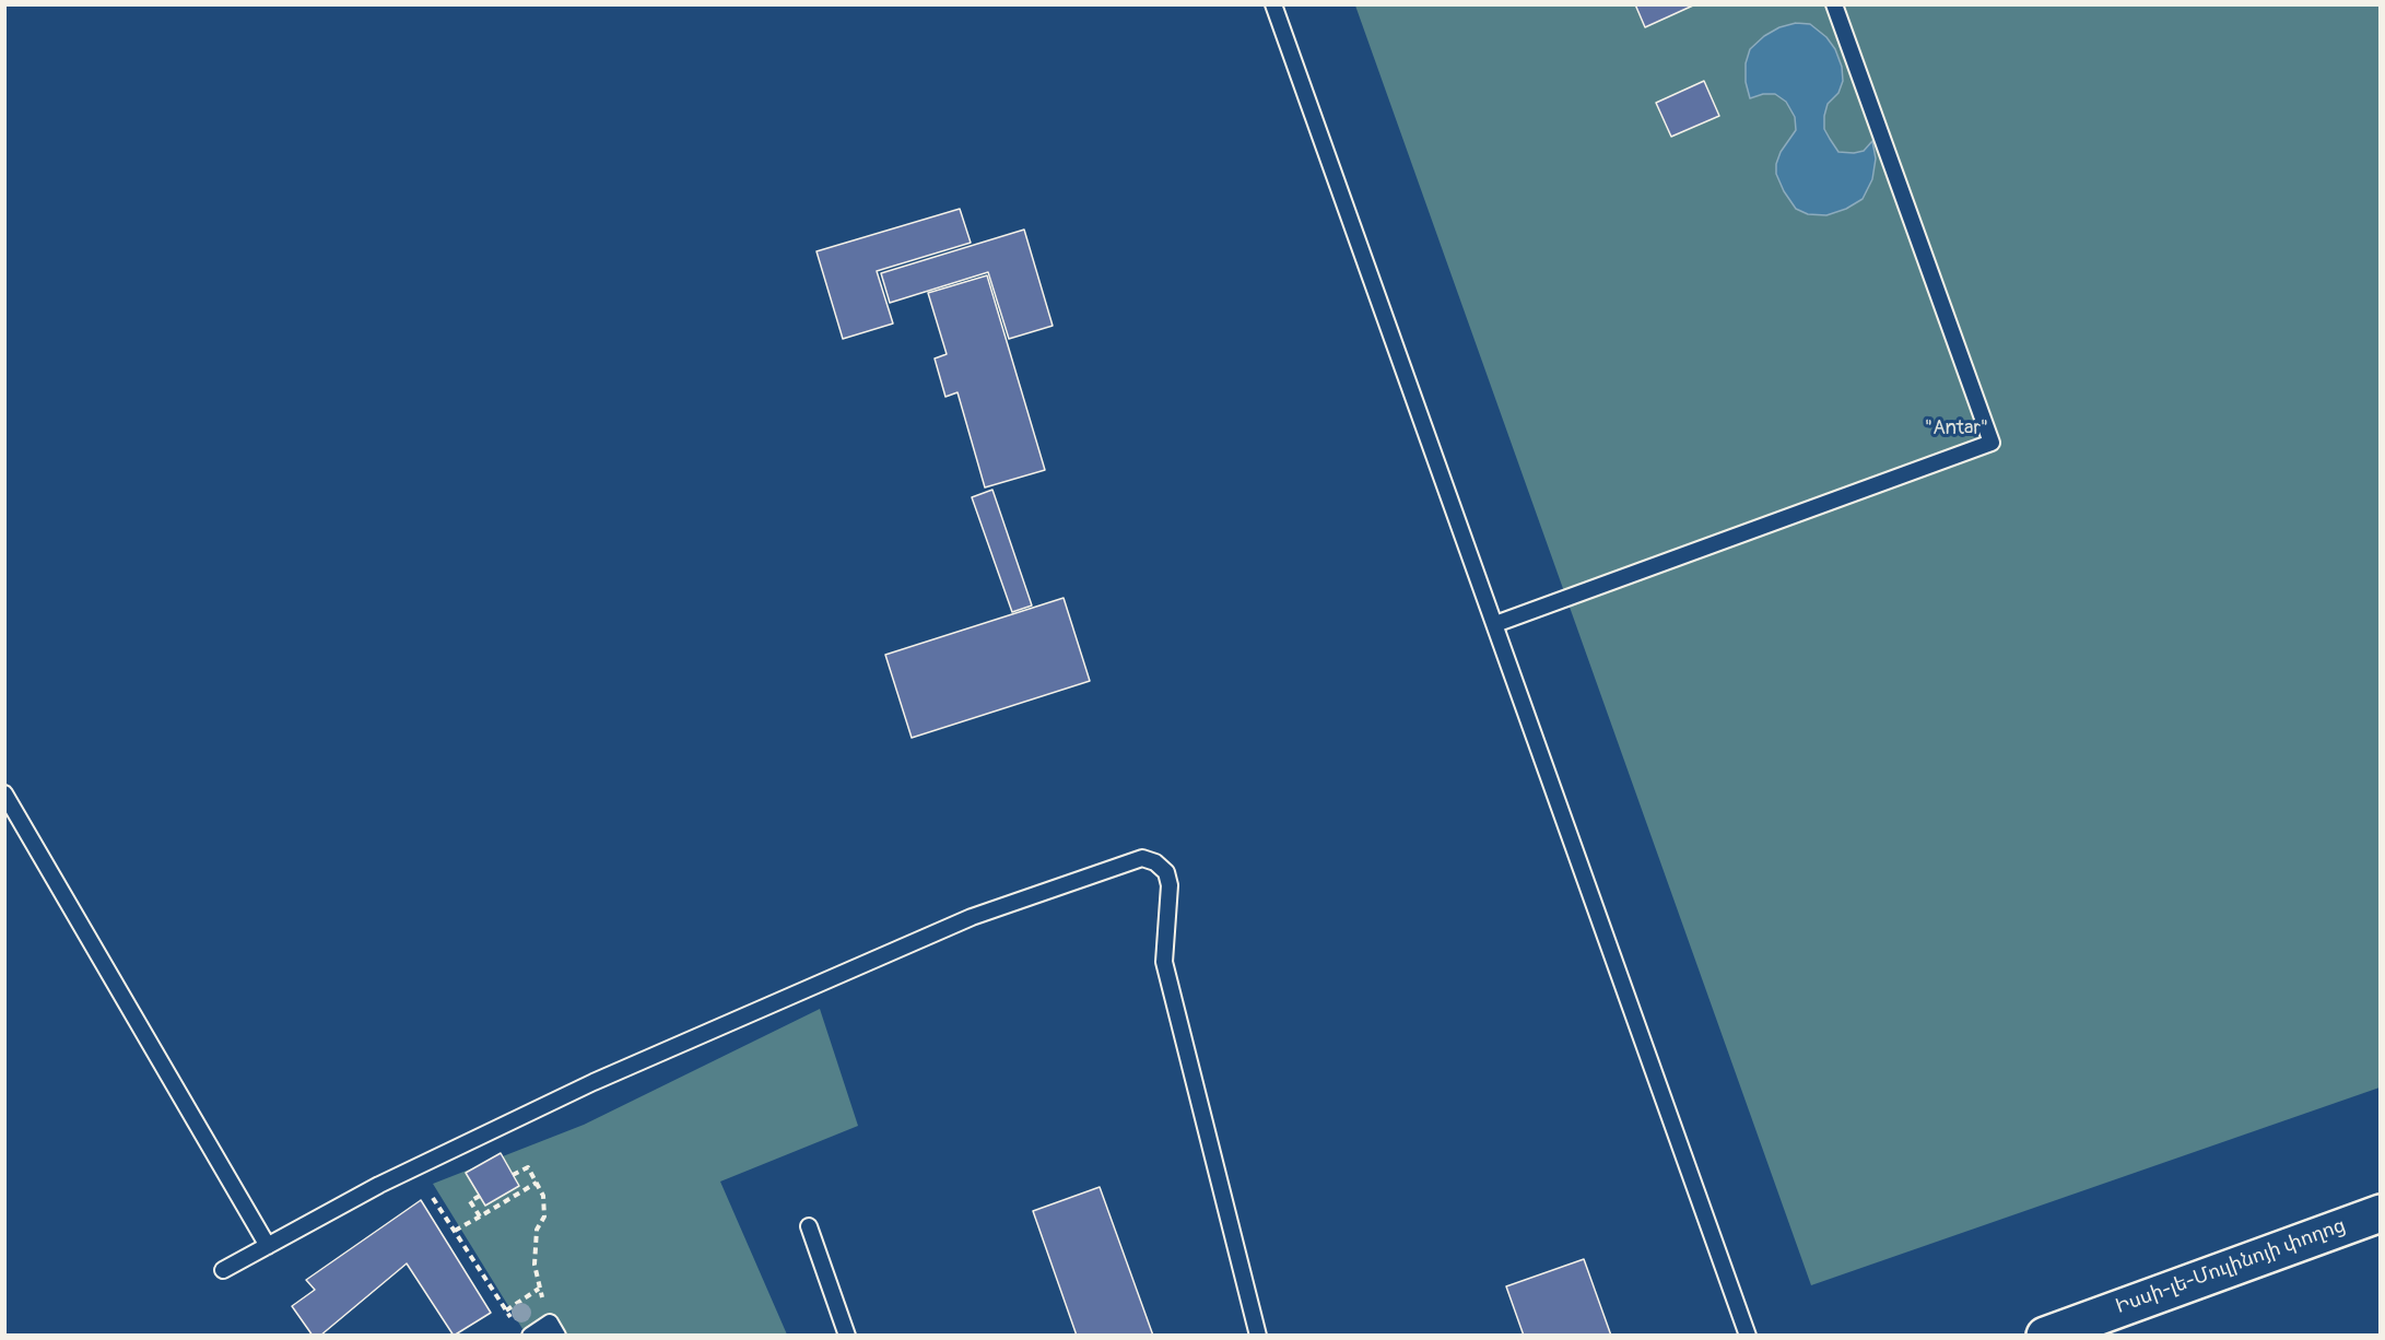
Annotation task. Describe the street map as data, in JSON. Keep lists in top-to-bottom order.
{
  "streets": {
    "street": ["Իսսի-լե-Մուլինոյի փողոց"]
  },
  "parks": ["\"Antar\""]
}
